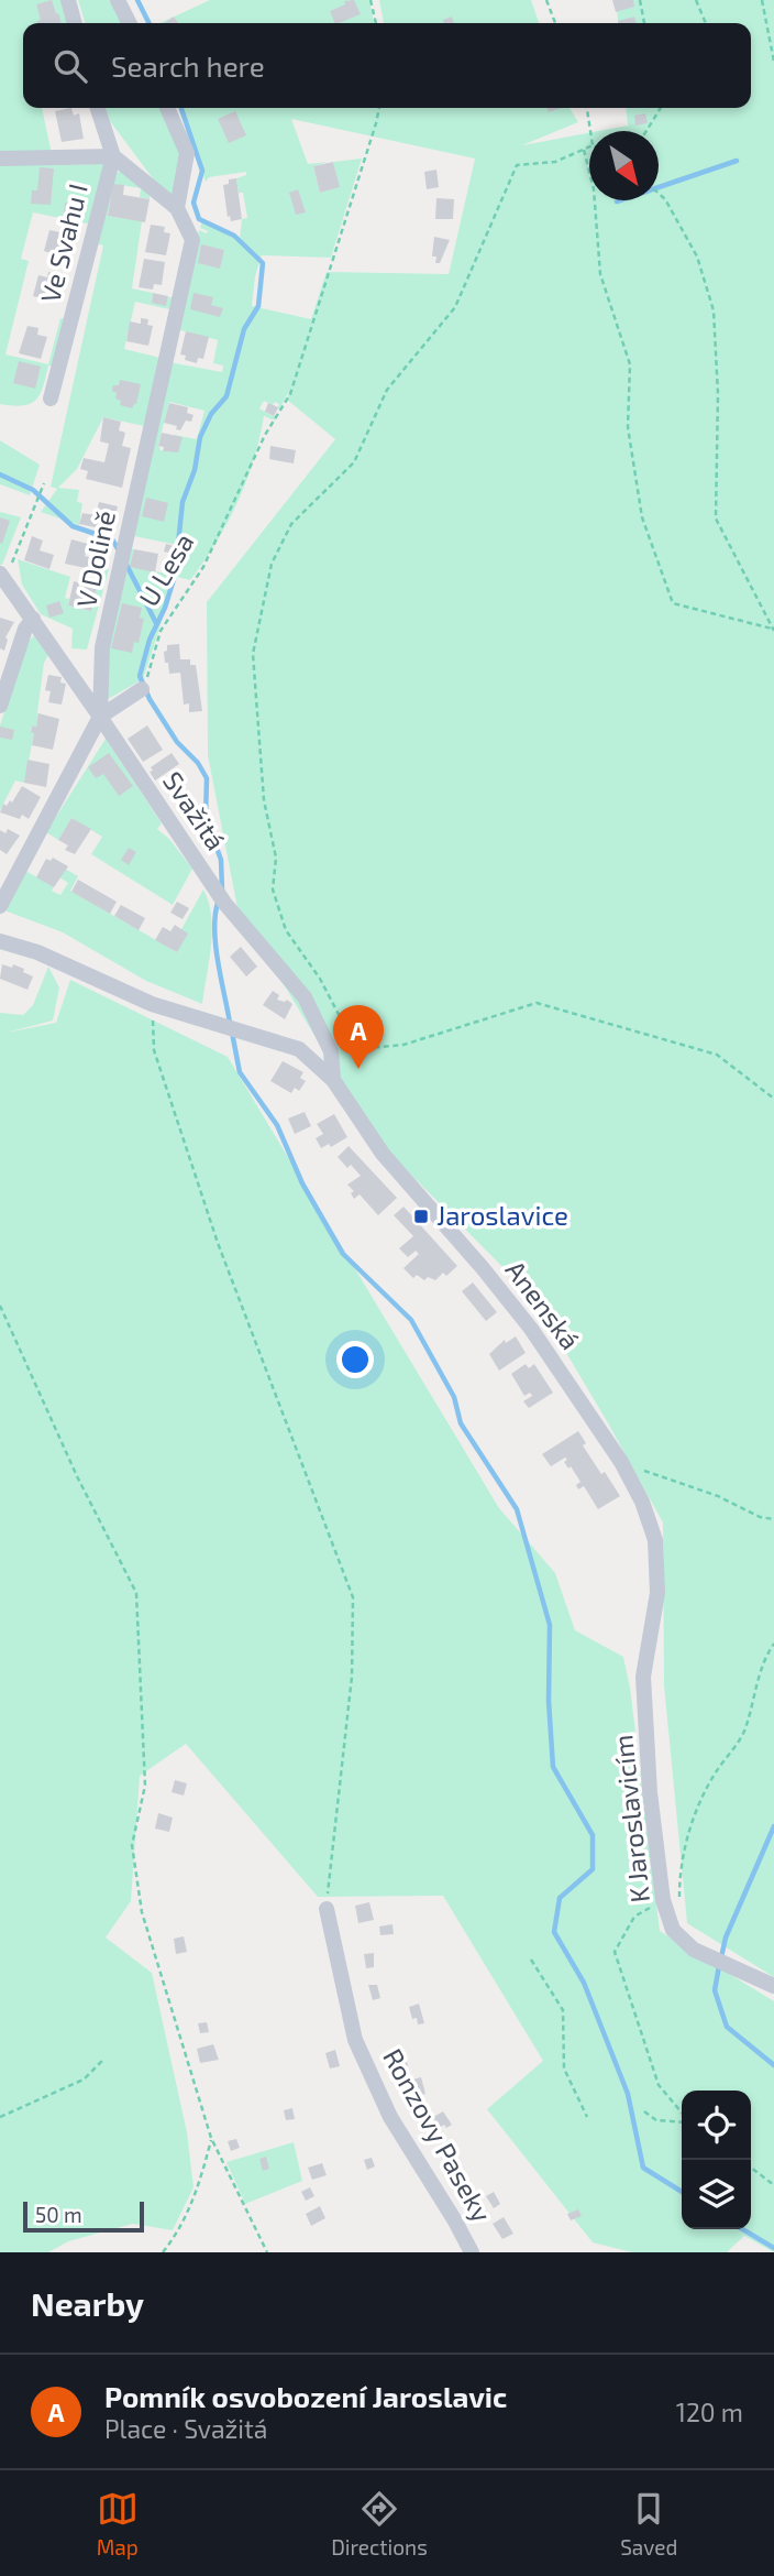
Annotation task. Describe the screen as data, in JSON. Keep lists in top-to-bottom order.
{
  "streets": {
    "street": [
      "Ve Svahu I",
      "V Dolině",
      "Svažitá",
      "Anenská",
      "K Jaroslavicím",
      "Ronzovy Paseky"
    ],
    "path": ["U Lesa"]
  },
  "crossings": [
    ["V Dolině", "Svažitá"],
    ["Svažitá", "Anenská"],
    ["Anenská", "K Jaroslavicím"]
  ],
  "places": {
    "transit": ["Jaroslavice"]
  },
  "scale_bar": "50 m",
  "north": "bottom right",
  "page": {
    "search": "Search here",
    "pins": "A",
    "scale": "50 m",
    "heading": "Nearby",
    "list": [
      {
        "mark": "A",
        "name": "Pomník osvobození Jaroslavic",
        "note": "Place · Svažitá",
        "value": "120 m"
      }
    ],
    "nav": ["Map", "Directions", "Saved"]
  }
}
